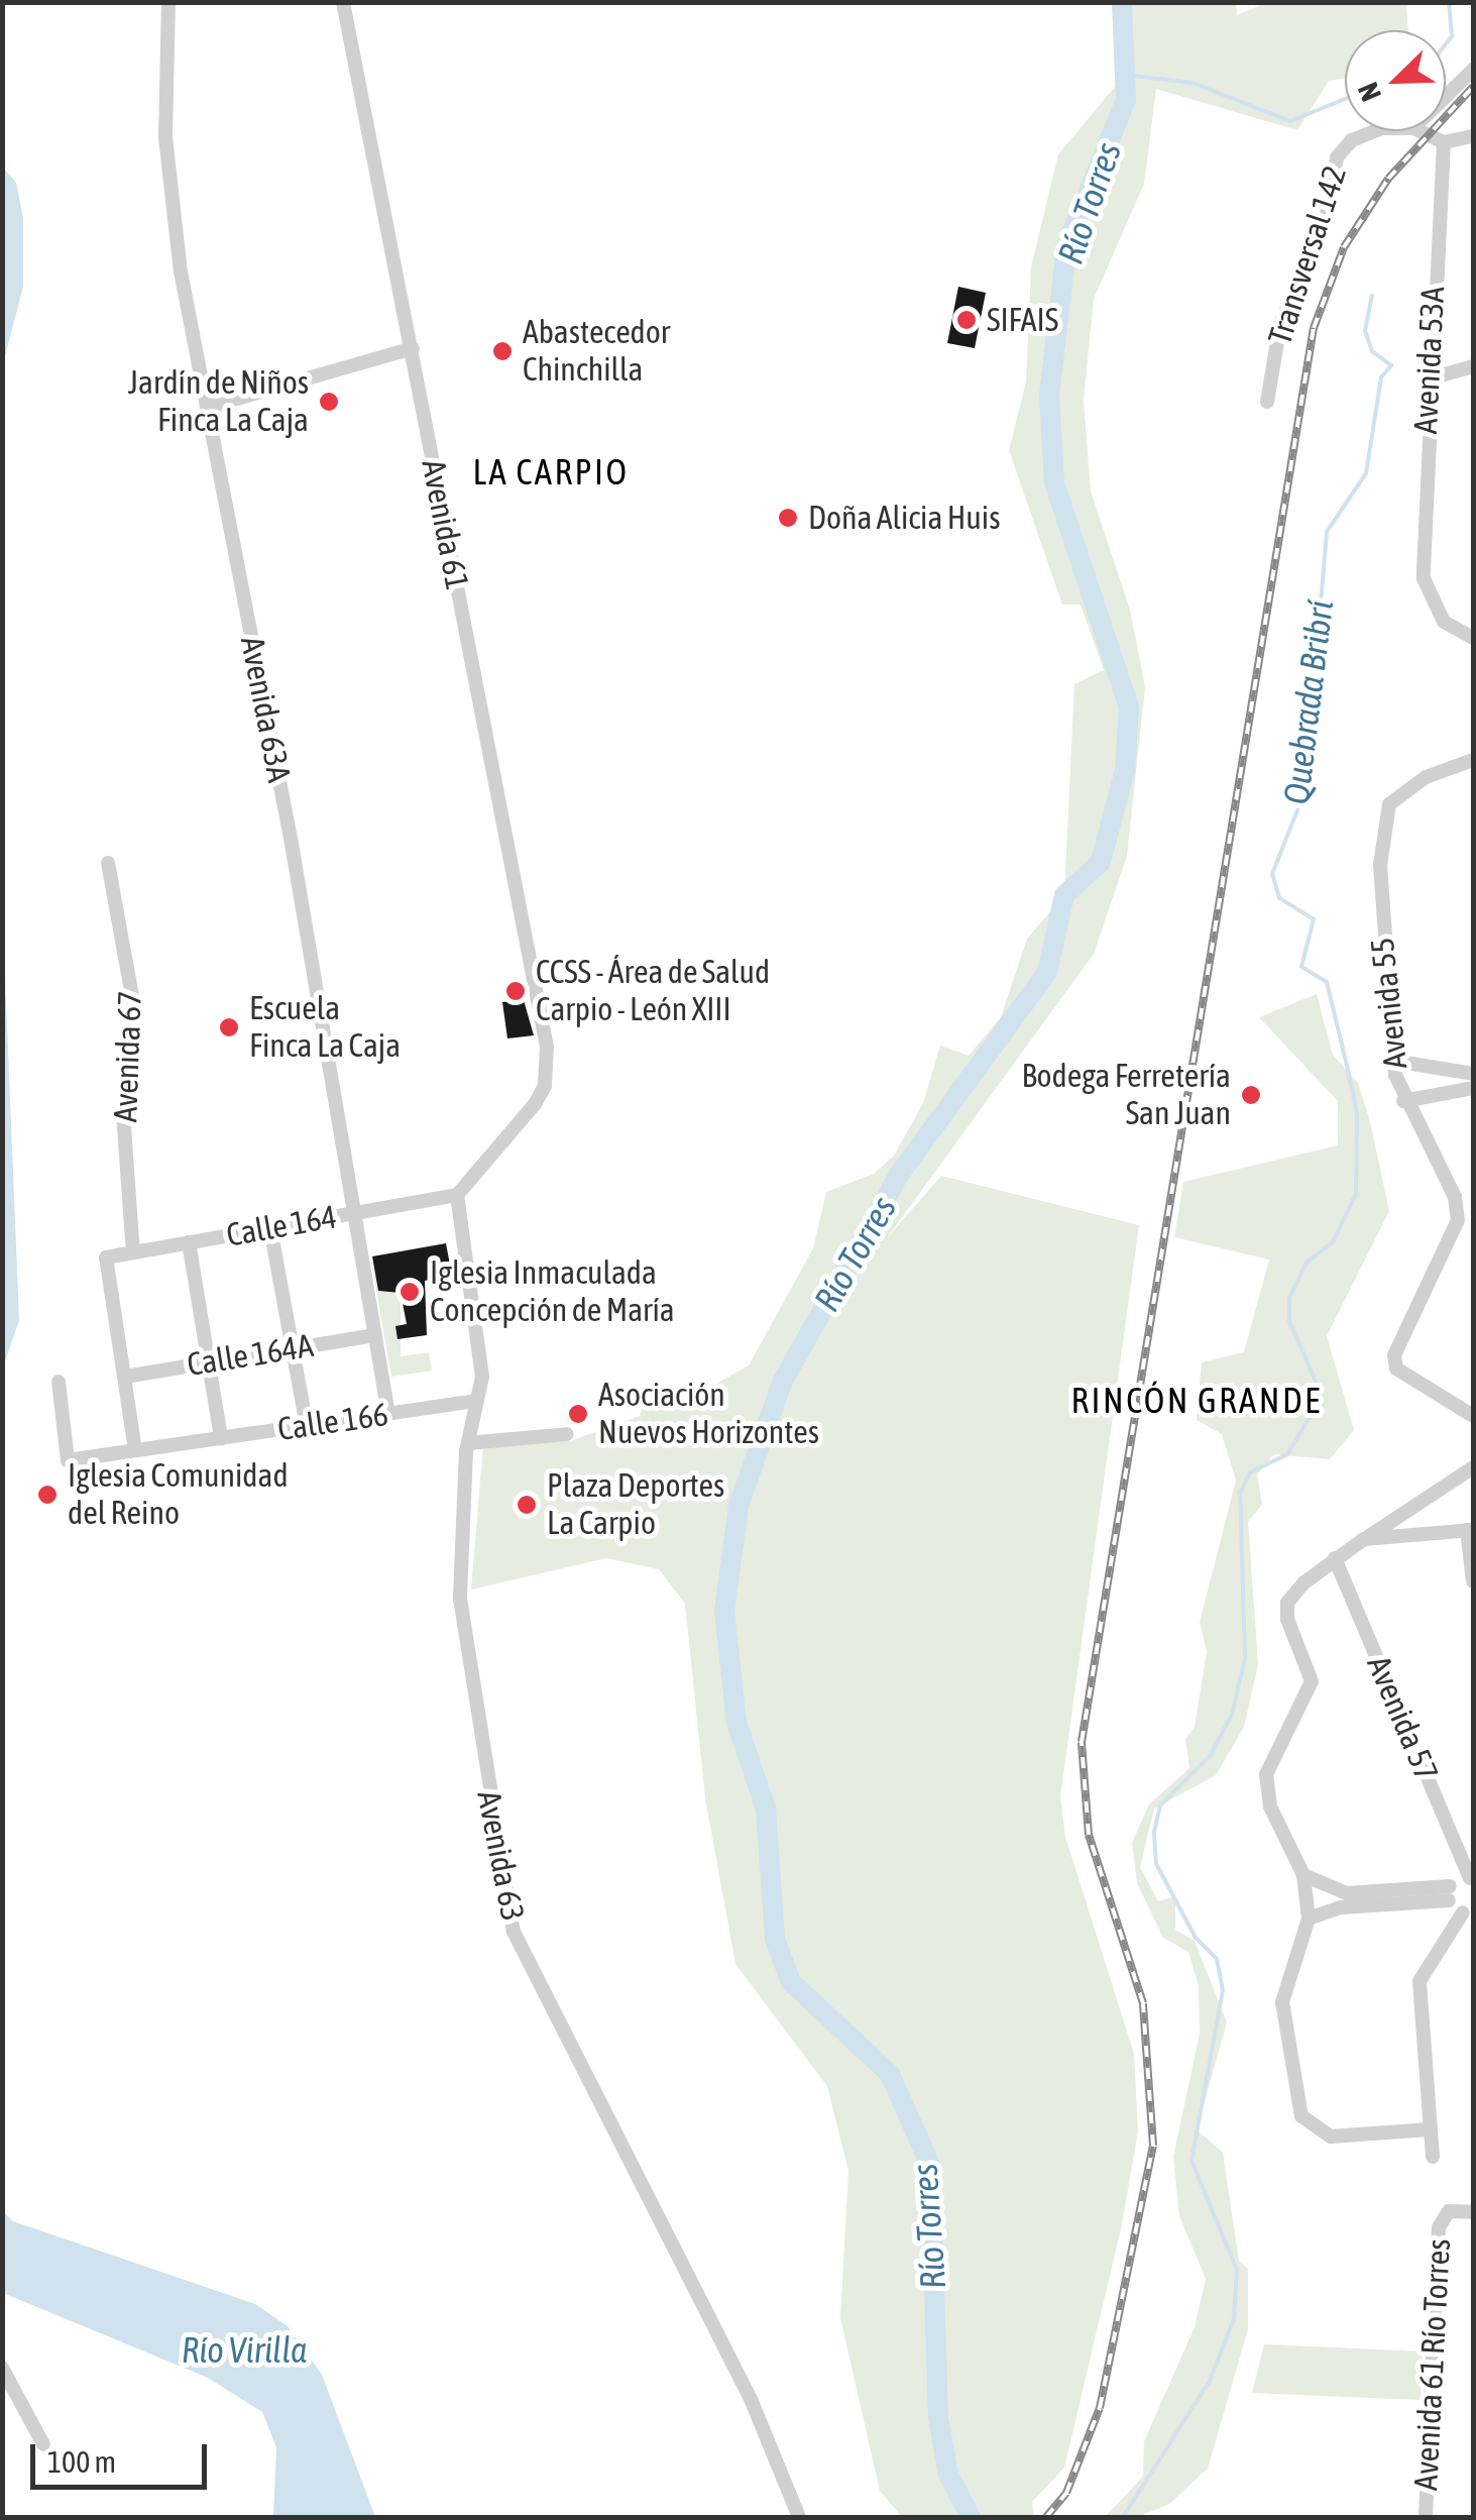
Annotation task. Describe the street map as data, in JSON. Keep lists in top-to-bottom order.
{
  "streets": {
    "street": [
      "Transversal 142",
      "Avenida 53A",
      "Avenida 61",
      "Avenida 63A",
      "Avenida 55",
      "Avenida 67",
      "Calle 164",
      "Calle 164A",
      "Calle 166",
      "Avenida 57",
      "Avenida 63",
      "Avenida 61 Río Torres"
    ]
  },
  "crossings": [
    ["Avenida 61", "Calle 164"],
    ["Avenida 61", "Avenida 63"],
    ["Avenida 63A", "Calle 164"],
    ["Avenida 63A", "Calle 164A"],
    ["Avenida 63A", "Calle 166"],
    ["Avenida 67", "Calle 164"],
    ["Calle 164", "Calle 164A"],
    ["Calle 164", "Avenida 63"],
    ["Calle 166", "Avenida 63"]
  ],
  "districts": ["LA CARPIO", "RINCÓN GRANDE"],
  "water": ["Río Torres", "Quebrada Bribrí", "Río Virilla"],
  "places": [
    "SIFAIS",
    "Abastecedor Chinchilla",
    "Jardín de Niños Finca La Caja",
    "Doña Alicia Huis",
    "CCSS - Área de Salud Carpio - León XIII",
    "Escuela Finca La Caja",
    "Bodega Ferretería San Juan",
    "Iglesia Inmaculada Concepción de María",
    "Asociación Nuevos Horizontes",
    "Iglesia Comunidad del Reino",
    "Plaza Deportes La Carpio"
  ],
  "scale_bar": "100 m",
  "north": "bottom left"
}
